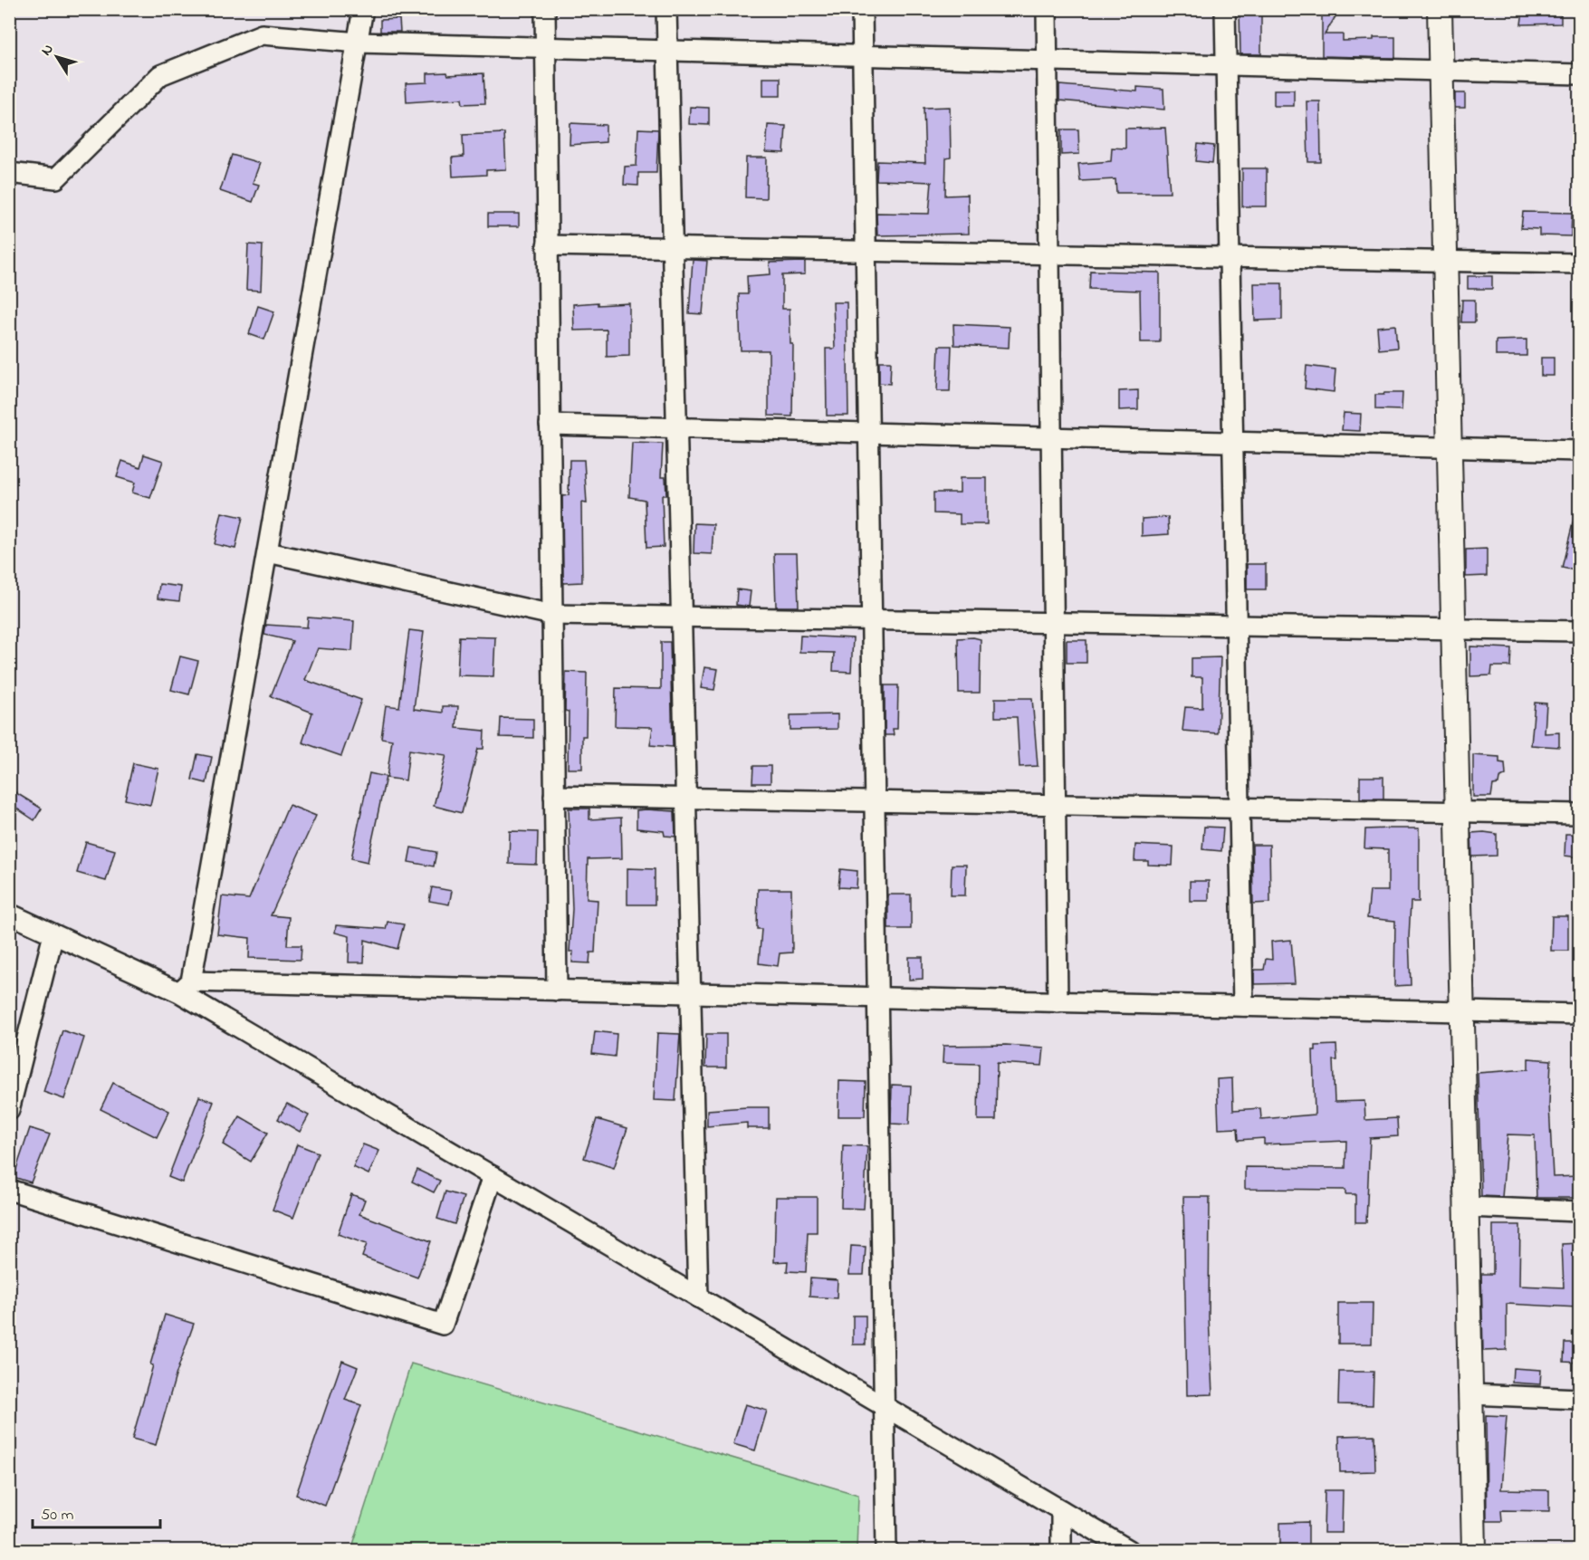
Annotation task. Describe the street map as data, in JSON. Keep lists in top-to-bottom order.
{
  "scale_bar": "50 m",
  "north": "top left"
}
